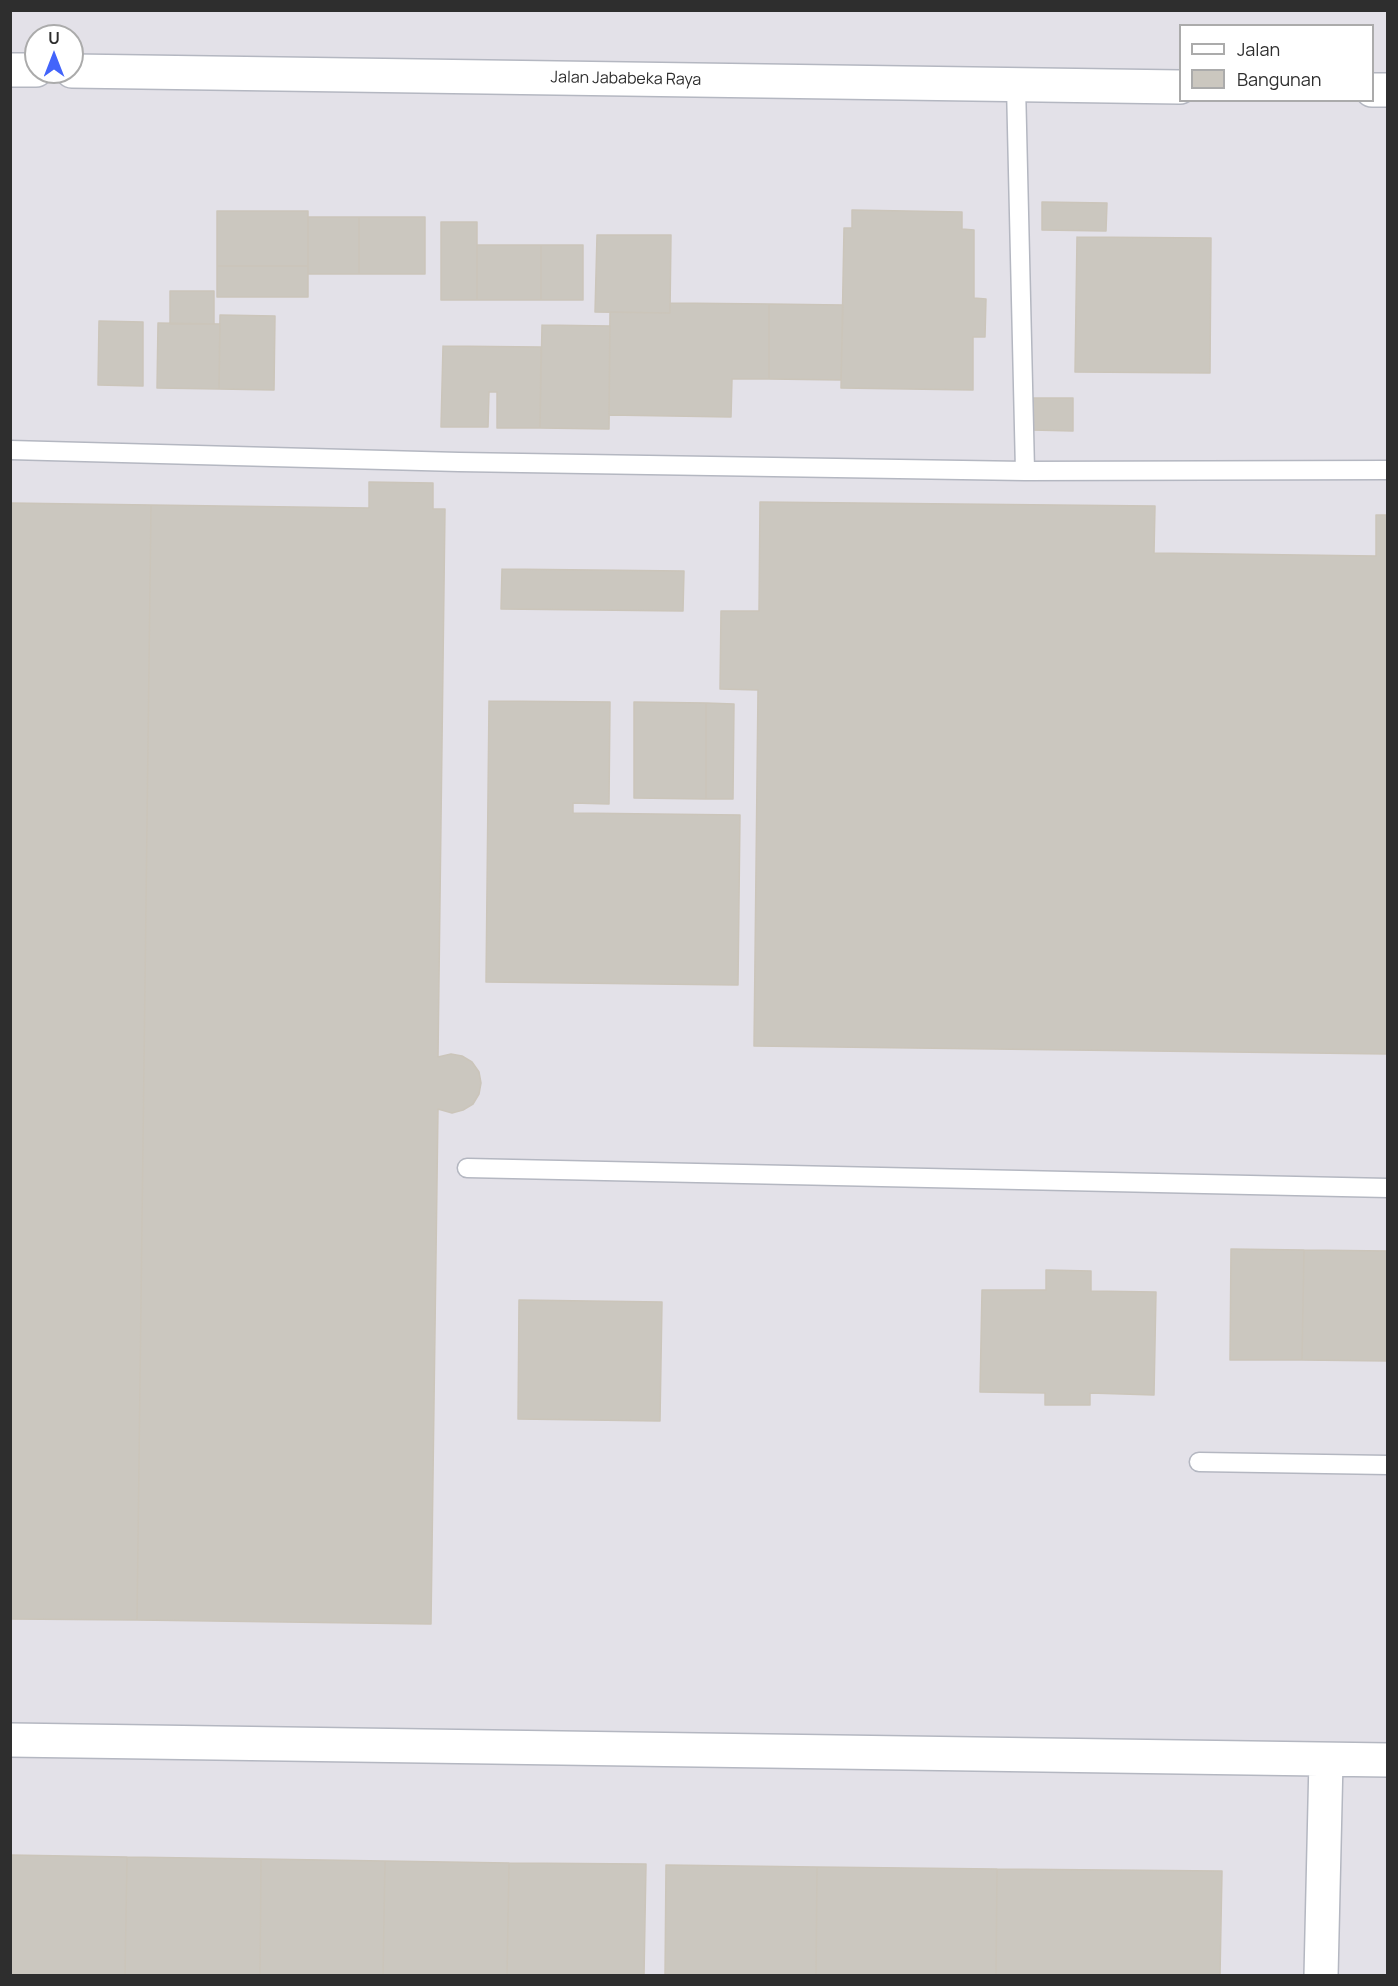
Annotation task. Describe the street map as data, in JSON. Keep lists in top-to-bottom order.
{
  "streets": {
    "street": ["Jalan Jababeka Raya"]
  },
  "legend": ["Jalan", "Bangunan"],
  "north": "top"
}
